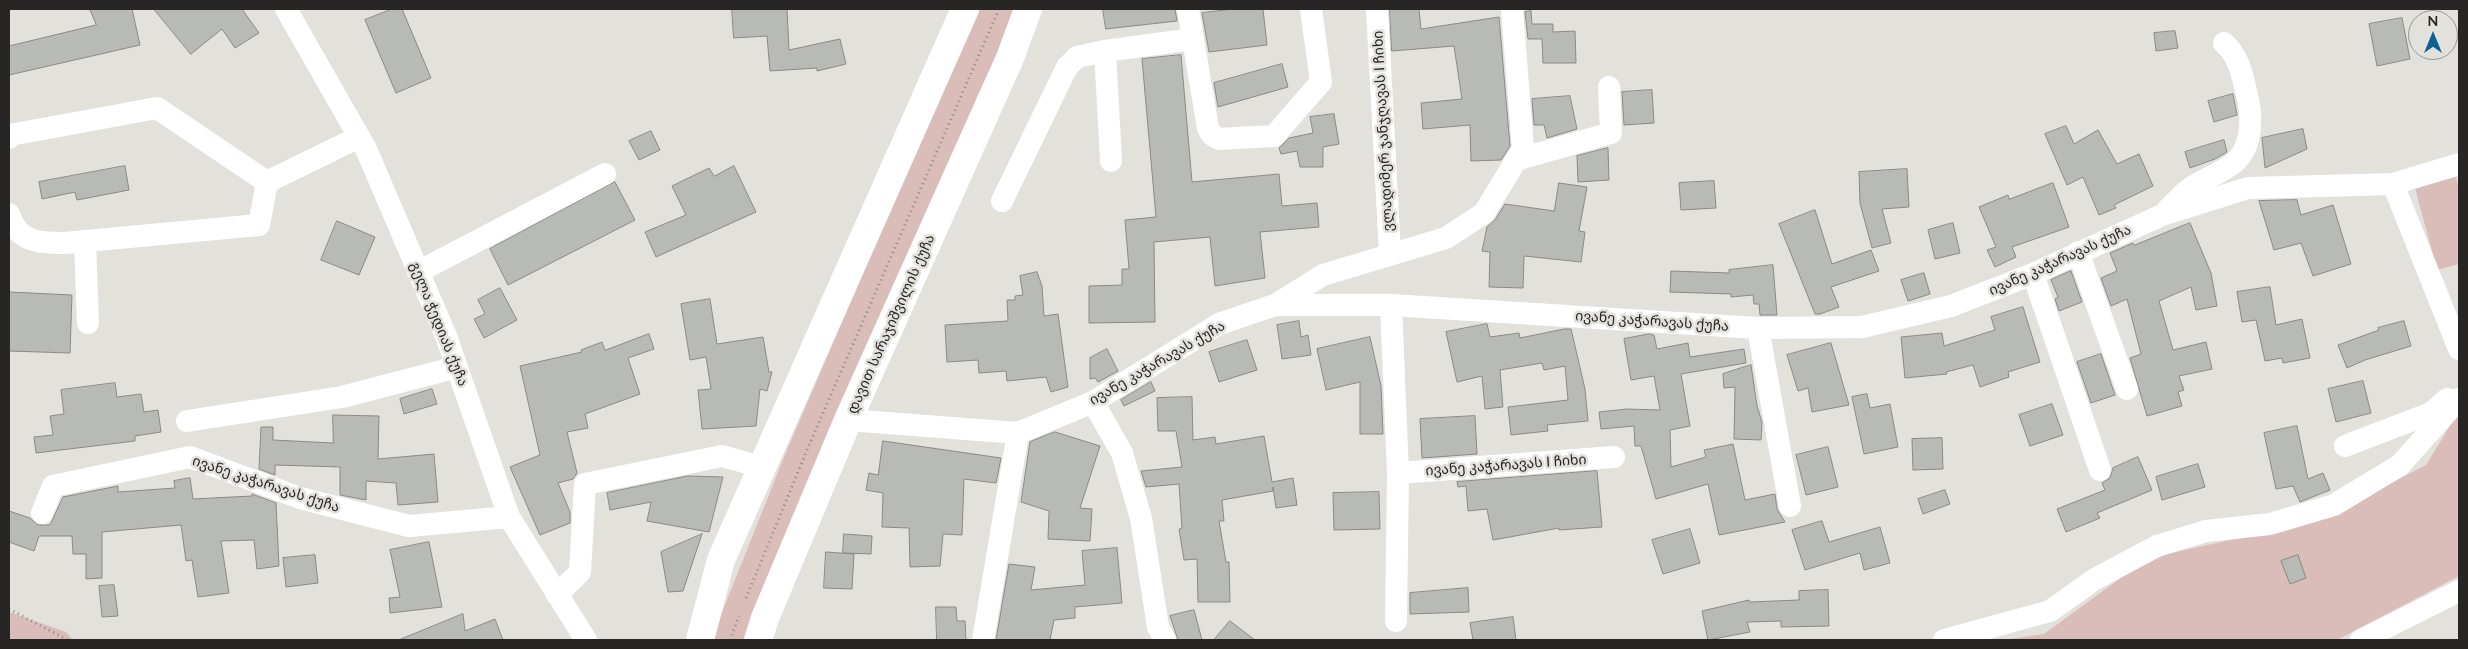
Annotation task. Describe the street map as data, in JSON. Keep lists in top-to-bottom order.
{
  "streets": {
    "main road": ["დავით სარაჯიშვილის ქუჩა"],
    "street": [
      "ვლადიმერ ჯანჯღავას I ჩიხი",
      "ივანე კაჭარავას ქუჩა",
      "გელა ჭედიას ქუჩა",
      "ივანე კაჭარავას I ჩიხი"
    ]
  },
  "crossings": [
    ["ვლადიმერ ჯანჯღავას I ჩიხი", "ივანე კაჭარავას ქუჩა"],
    ["ივანე კაჭარავას ქუჩა", "გელა ჭედიას ქუჩა"],
    ["ივანე კაჭარავას ქუჩა", "დავით სარაჯიშვილის ქუჩა"]
  ],
  "north": "top"
}
